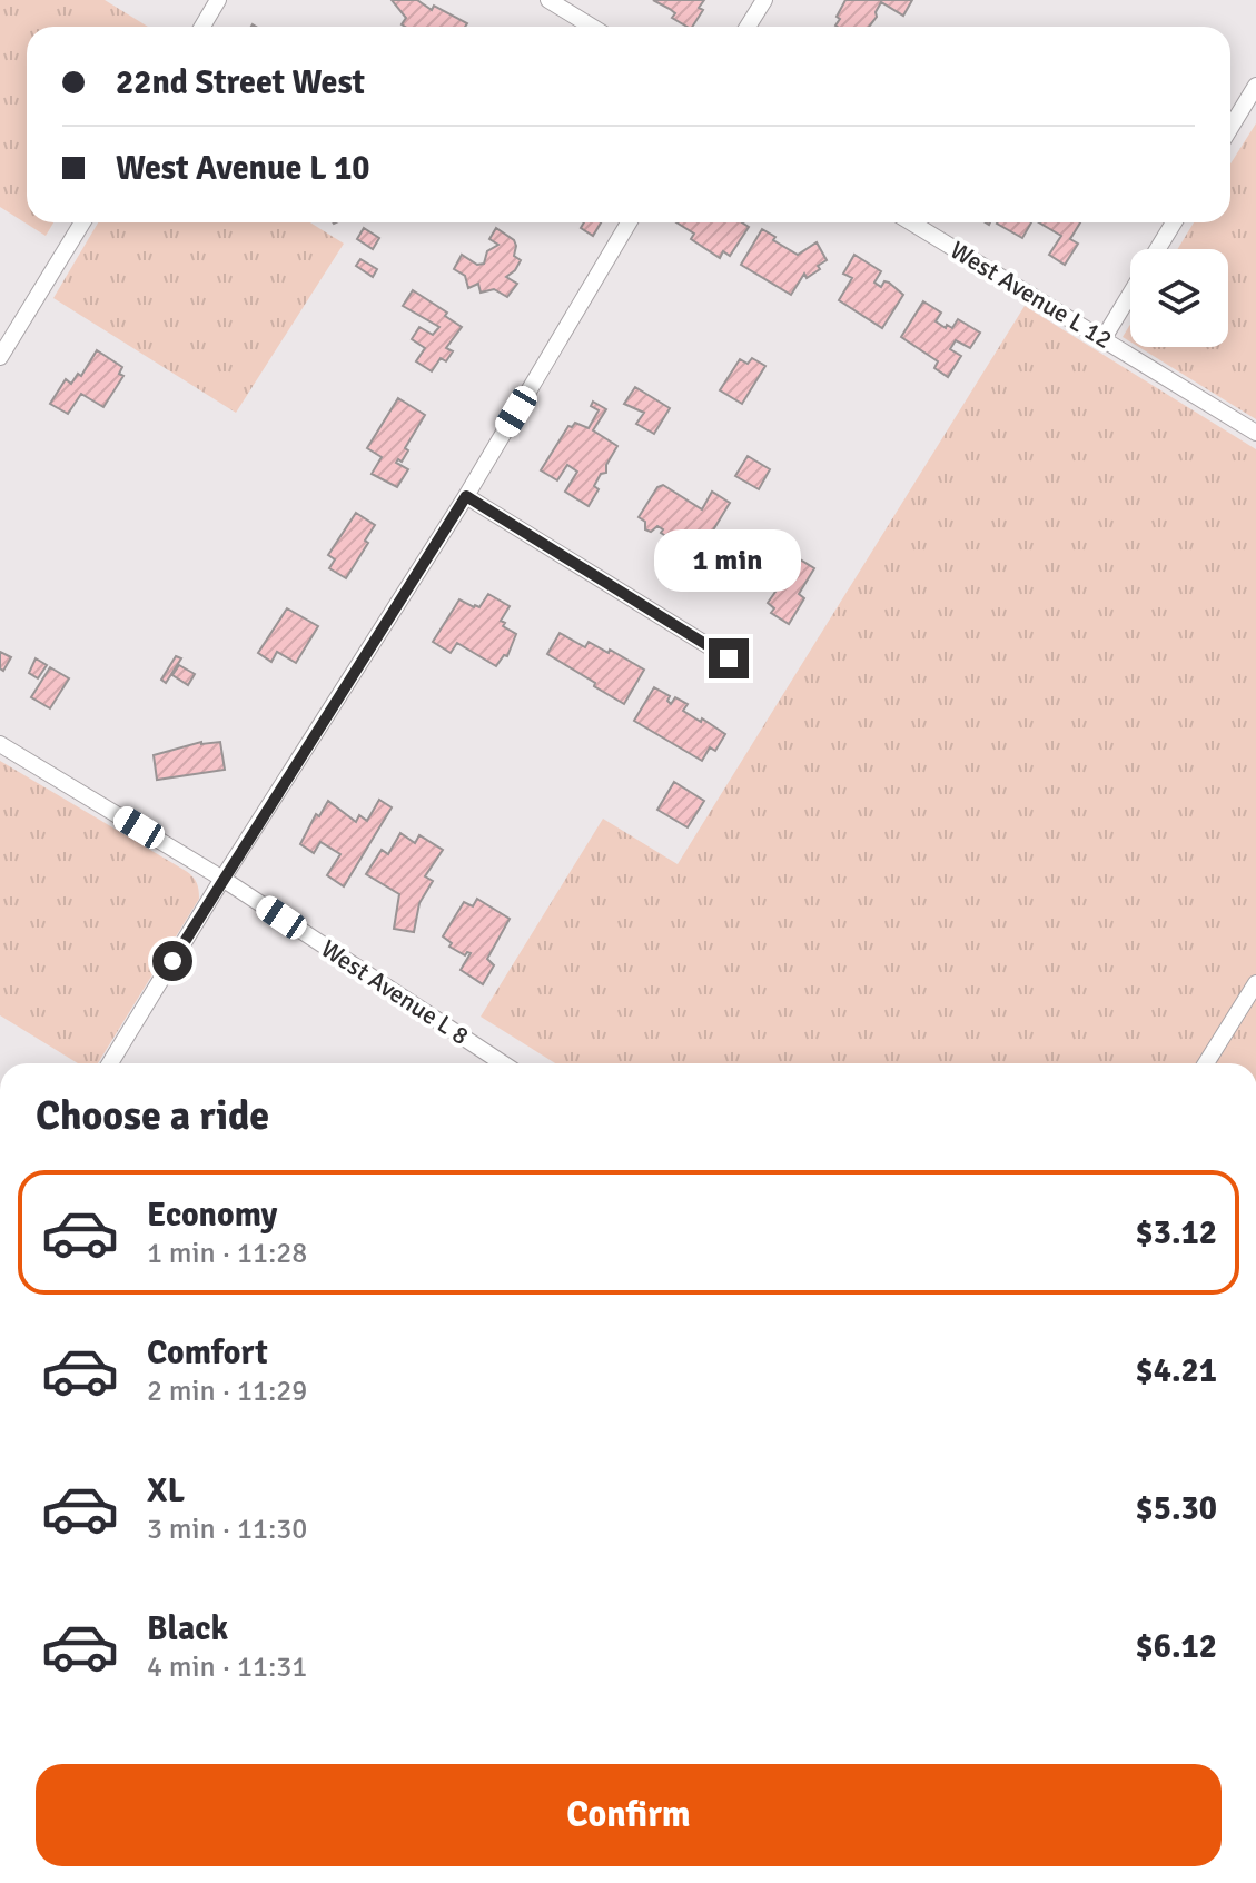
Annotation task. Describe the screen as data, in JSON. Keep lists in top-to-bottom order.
{
  "streets": {
    "street": ["West Avenue L 12", "West Avenue L 8"]
  },
  "page": {
    "banner": ["22nd Street West", "West Avenue L 10"],
    "bubble": "1 min",
    "heading": "Choose a ride",
    "list": [
      {
        "name": "Economy",
        "note": "1 min · 11:28",
        "value": "$3.12"
      },
      {
        "name": "Comfort",
        "note": "2 min · 11:29",
        "value": "$4.21"
      },
      {
        "name": "XL",
        "note": "3 min · 11:30",
        "value": "$5.30"
      },
      {
        "name": "Black",
        "note": "4 min · 11:31",
        "value": "$6.12"
      }
    ],
    "buttons": "Confirm"
  }
}
